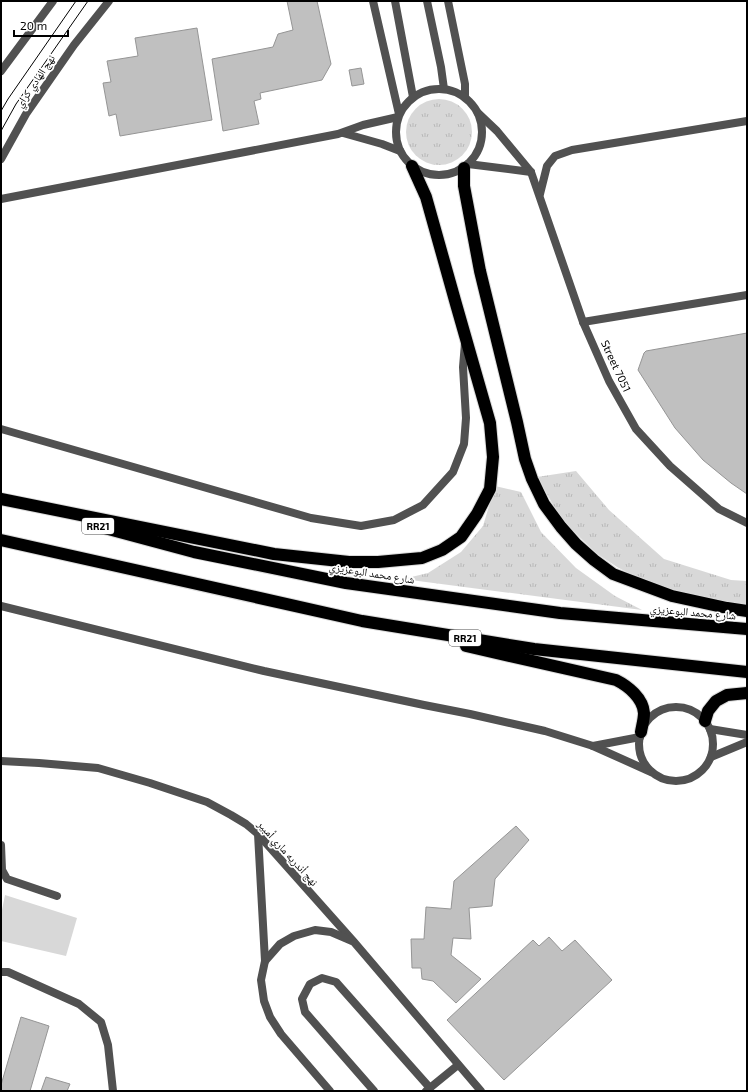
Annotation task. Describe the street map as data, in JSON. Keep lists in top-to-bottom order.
{
  "streets": {
    "highway": ["RR21", "شارع محمد البوعزيزي"],
    "street": ["نهج الهادي كراي", "Street 7051", "نهج أندريه ماري أمبير"]
  },
  "scale_bar": "20 m"
}
